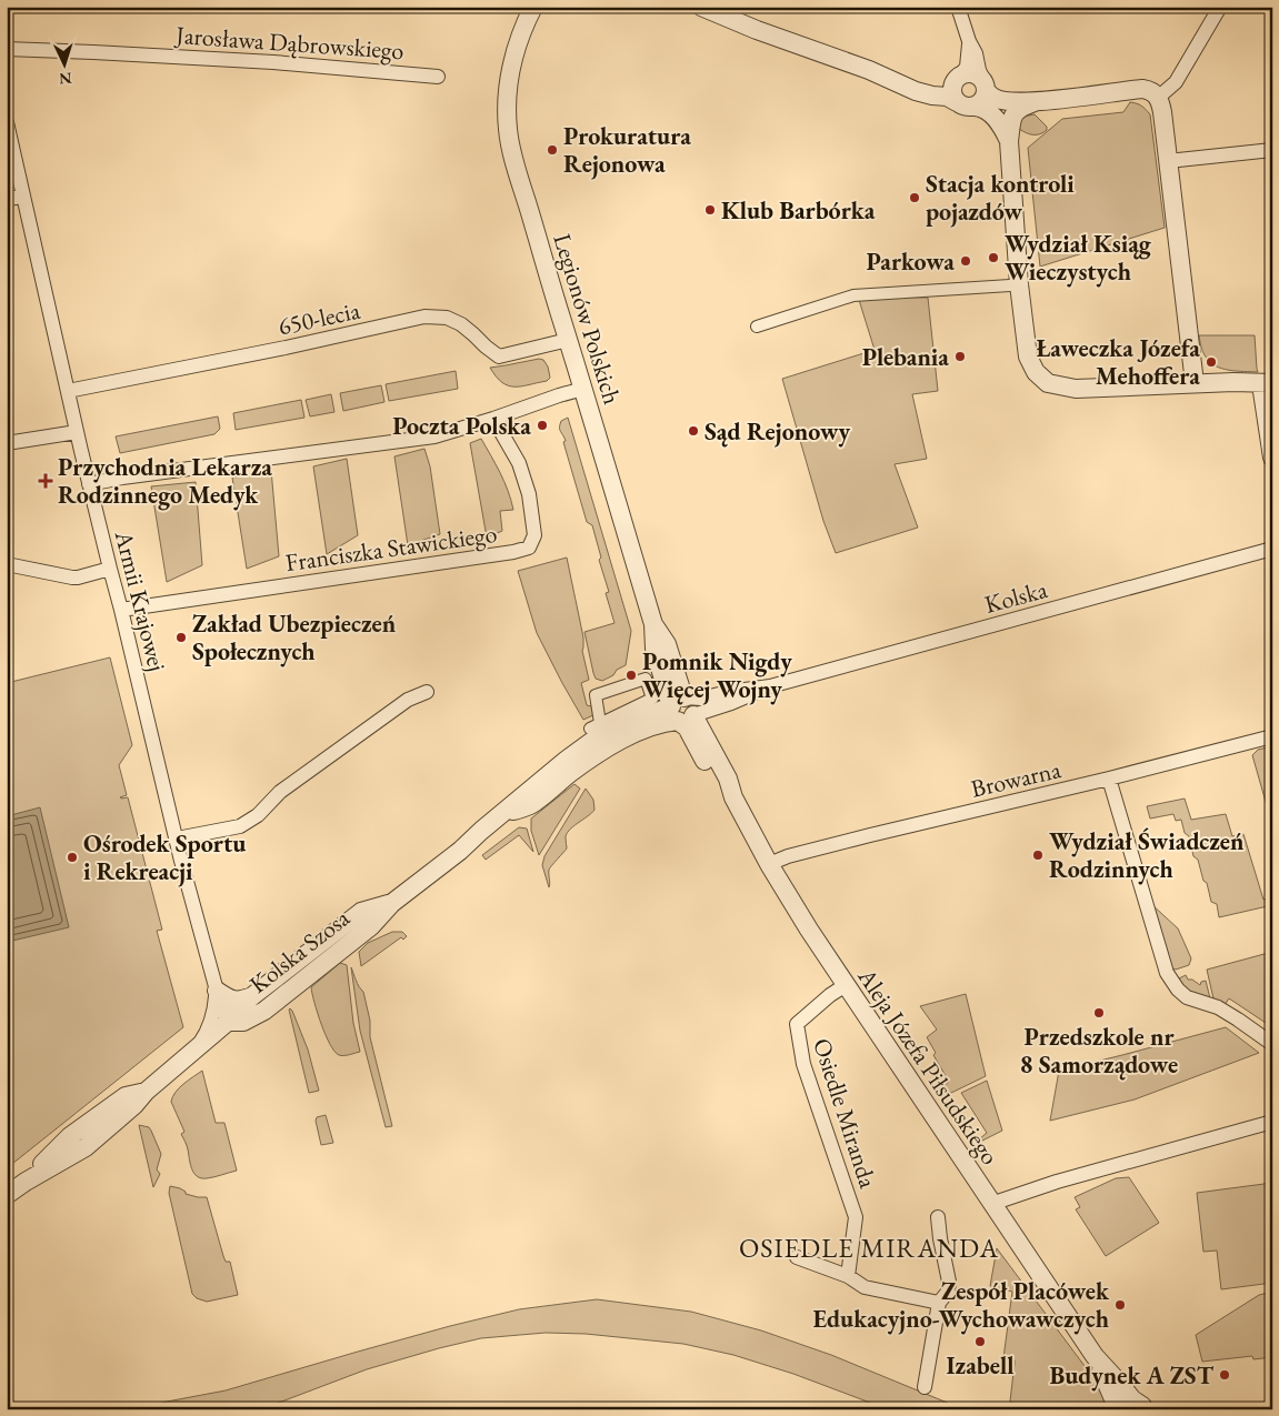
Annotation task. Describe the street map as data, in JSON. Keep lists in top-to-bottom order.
{
  "streets": {
    "street": [
      "Jarosława Dąbrowskiego",
      "650-lecia",
      "Legionów Polskich",
      "Franciszka Stawickiego",
      "Kolska",
      "Armii Krajowej",
      "Browarna",
      "Kolska Szosa",
      "Aleja Józefa Piłsudskiego",
      "Osiedle Miranda"
    ]
  },
  "crossings": [
    ["650-lecia", "Legionów Polskich"],
    ["650-lecia", "Armii Krajowej"],
    ["Legionów Polskich", "Kolska"],
    ["Legionów Polskich", "Kolska Szosa"],
    ["Legionów Polskich", "Aleja Józefa Piłsudskiego"],
    ["Franciszka Stawickiego", "Armii Krajowej"],
    ["Kolska", "Kolska Szosa"],
    ["Kolska", "Aleja Józefa Piłsudskiego"],
    ["Armii Krajowej", "Kolska Szosa"],
    ["Browarna", "Aleja Józefa Piłsudskiego"],
    ["Kolska Szosa", "Aleja Józefa Piłsudskiego"],
    ["Aleja Józefa Piłsudskiego", "Osiedle Miranda"]
  ],
  "districts": ["OSIEDLE MIRANDA"],
  "places": {
    "other": [
      "Prokuratura Rejonowa",
      "Stacja kontroli pojazdów",
      "Klub Barbórka",
      "Wydział Ksiąg Wieczystych",
      "Parkowa",
      "Plebania",
      "Ławeczka Józefa Mehoffera",
      "Poczta Polska",
      "Sąd Rejonowy",
      "Zakład Ubezpieczeń Społecznych",
      "Pomnik Nigdy Więcej Wojny",
      "Wydział Świadczeń Rodzinnych",
      "Ośrodek Sportu i Rekreacji",
      "Przedszkole nr 8 Samorządowe",
      "Zespół Placówek Edukacyjno-Wychowawczych",
      "Izabell",
      "Budynek A ZST"
    ],
    "health": ["Przychodnia Lekarza Rodzinnego Medyk"]
  },
  "north": "bottom"
}
